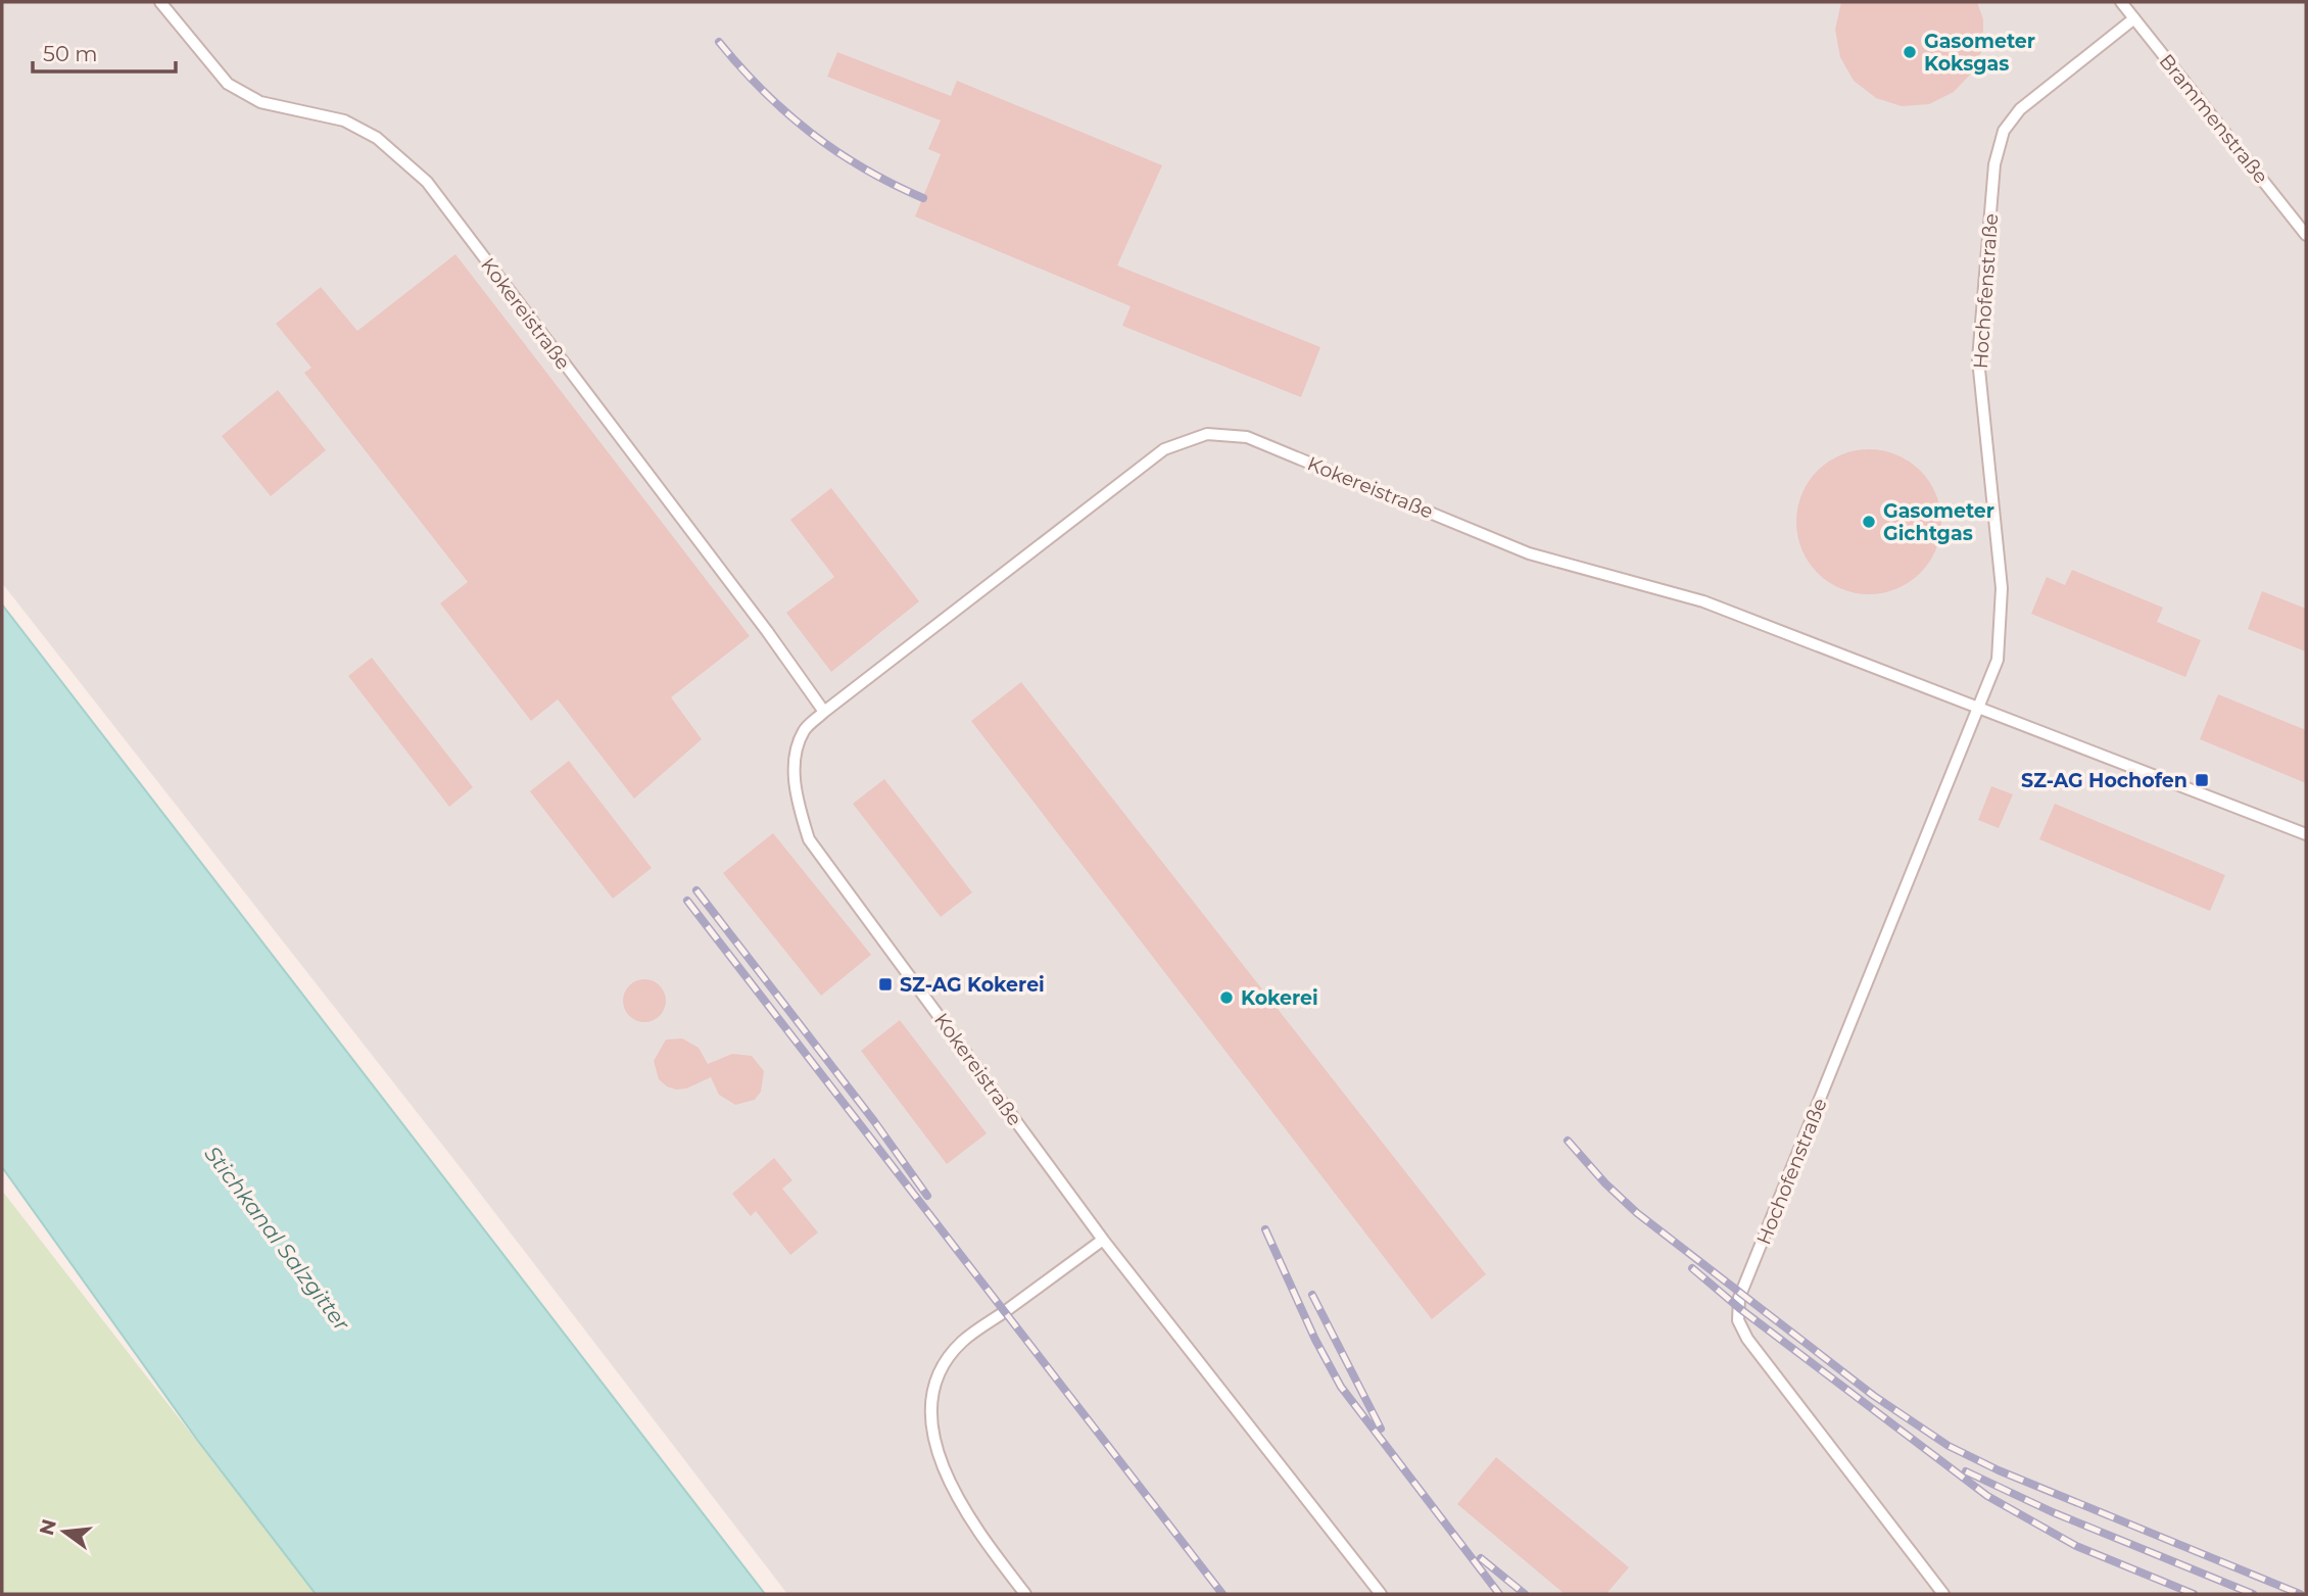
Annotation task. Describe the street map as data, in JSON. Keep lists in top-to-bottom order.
{
  "streets": {
    "lane": ["Brammenstraße", "Hochofenstraße", "Kokereistraße"]
  },
  "crossings": [
    ["Brammenstraße", "Hochofenstraße"],
    ["Hochofenstraße", "Kokereistraße"]
  ],
  "water": ["Stichkanal Salzgitter"],
  "places": {
    "other": ["Gasometer Koksgas", "Gasometer Gichtgas", "Kokerei"],
    "transit": ["SZ-AG Hochofen", "SZ-AG Kokerei"]
  },
  "scale_bar": "50 m",
  "north": "left"
}
